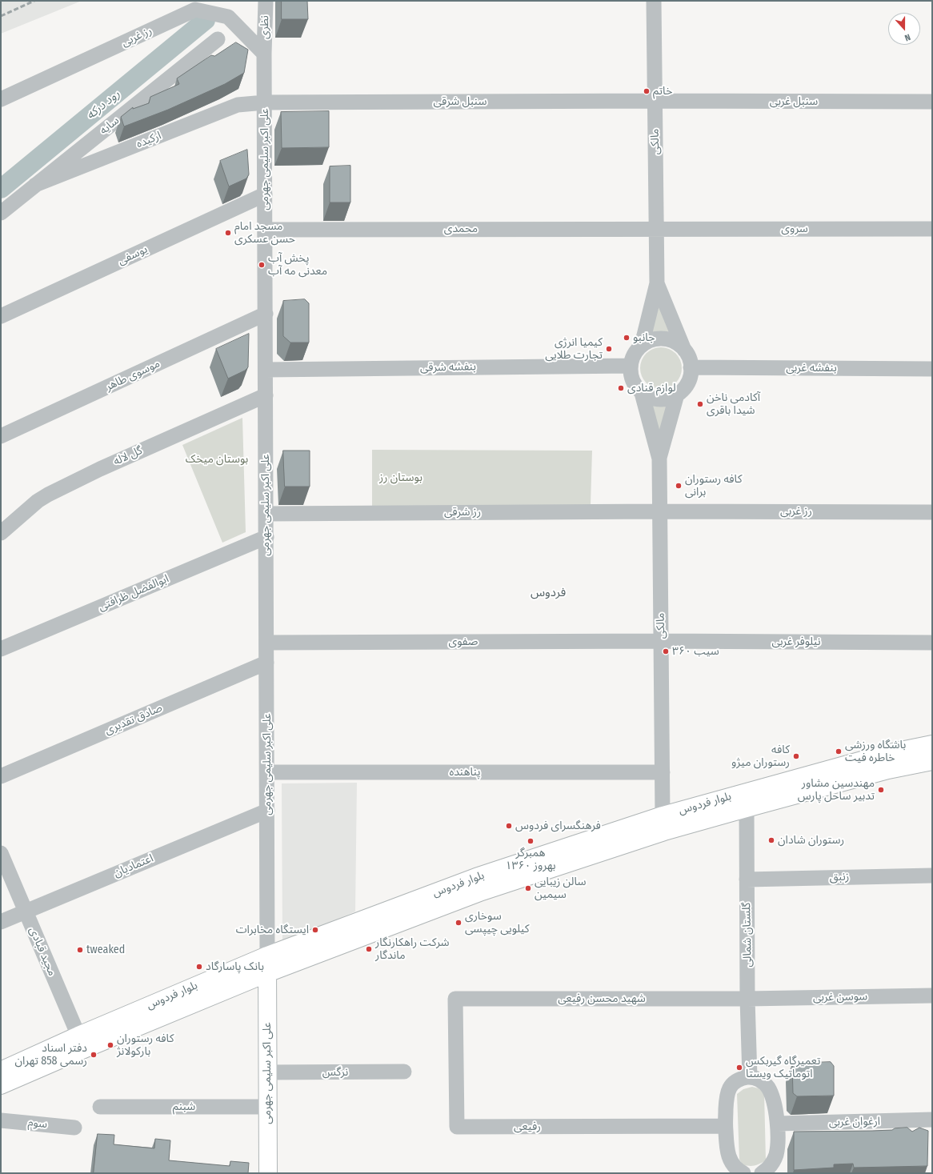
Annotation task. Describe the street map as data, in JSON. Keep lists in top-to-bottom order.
{
  "streets": {
    "main road": ["علی اکبر سلیمی جهرمی", "بلوار فردوس"],
    "street": [
      "نظری",
      "رز غربی",
      "سنبل شرقی",
      "سنبل غربی",
      "سایه",
      "ارکیده",
      "مالکی",
      "محمدی",
      "سروی",
      "یوسفی",
      "بنفشه شرقی",
      "بنفشه غربی",
      "موسوی طاهر",
      "گل لاله",
      "رز شرقی",
      "ابوالفضل ظرافتی",
      "صفوی",
      "نیلوفر غربی",
      "صادق تقدیری",
      "پناهنده",
      "اعتمادیان",
      "زنبق",
      "گلستان شمالی",
      "مجید قبادی",
      "سوسن غربی",
      "شهید محسن رفیعی",
      "نرگس",
      "شبنم",
      "ارغوان غربی",
      "سوم",
      "رفیعی"
    ]
  },
  "crossings": [
    ["نظری", "رز غربی"],
    ["نظری", "علی اکبر سلیمی جهرمی"],
    ["رز غربی", "مالکی"],
    ["رز غربی", "علی اکبر سلیمی جهرمی"],
    ["رز غربی", "رز شرقی"],
    ["سنبل شرقی", "سنبل غربی"],
    ["سنبل شرقی", "ارکیده"],
    ["سنبل شرقی", "مالکی"],
    ["سنبل شرقی", "علی اکبر سلیمی جهرمی"],
    ["سنبل غربی", "مالکی"],
    ["سایه", "ارکیده"],
    ["ارکیده", "علی اکبر سلیمی جهرمی"],
    ["مالکی", "محمدی"],
    ["مالکی", "سروی"],
    ["مالکی", "بنفشه شرقی"],
    ["مالکی", "بنفشه غربی"],
    ["مالکی", "رز شرقی"],
    ["مالکی", "صفوی"],
    ["مالکی", "نیلوفر غربی"],
    ["مالکی", "پناهنده"],
    ["مالکی", "بلوار فردوس"],
    ["علی اکبر سلیمی جهرمی", "محمدی"],
    ["علی اکبر سلیمی جهرمی", "یوسفی"],
    ["علی اکبر سلیمی جهرمی", "بنفشه شرقی"],
    ["علی اکبر سلیمی جهرمی", "موسوی طاهر"],
    ["علی اکبر سلیمی جهرمی", "گل لاله"],
    ["علی اکبر سلیمی جهرمی", "رز شرقی"],
    ["علی اکبر سلیمی جهرمی", "ابوالفضل ظرافتی"],
    ["علی اکبر سلیمی جهرمی", "صفوی"],
    ["علی اکبر سلیمی جهرمی", "صادق تقدیری"],
    ["علی اکبر سلیمی جهرمی", "پناهنده"],
    ["علی اکبر سلیمی جهرمی", "بلوار فردوس"],
    ["علی اکبر سلیمی جهرمی", "اعتمادیان"],
    ["علی اکبر سلیمی جهرمی", "نرگس"],
    ["علی اکبر سلیمی جهرمی", "شبنم"],
    ["محمدی", "سروی"],
    ["بنفشه شرقی", "بنفشه غربی"],
    ["صفوی", "نیلوفر غربی"],
    ["بلوار فردوس", "گلستان شمالی"],
    ["بلوار فردوس", "مجید قبادی"],
    ["اعتمادیان", "مجید قبادی"],
    ["زنبق", "گلستان شمالی"],
    ["گلستان شمالی", "سوسن غربی"],
    ["گلستان شمالی", "شهید محسن رفیعی"],
    ["سوسن غربی", "شهید محسن رفیعی"],
    ["شهید محسن رفیعی", "رفیعی"]
  ],
  "districts": ["فردوس"],
  "water": ["رود درکه"],
  "parks": ["بوستان میخک", "بوستان رز"],
  "places": [
    "خاتم",
    "مسجد امام حسن عسکری",
    "پخش آب معدنی مه آب",
    "جانبو",
    "کیمیا انرژی تجارت طلایی",
    "لوازم قنادی",
    "آکادمی ناخن شیدا باقری",
    "كافه رستوران برانى",
    "سیب ۳۶۰",
    "باشگاه ورزشی خاطره فیت",
    "کافه رستوران ميژو",
    "مهندسین مشاور تدبیر ساحل پارس",
    "فرهنگسرای فردوس",
    "رستوران شادان",
    "همبرگر بهروز ۱۳۶۰",
    "سالن زیبایی سیمین",
    "سوخاری كيلويی چيپسی",
    "ایستگاه مخابرات",
    "شرکت راهکارنگار ماندگار",
    "tweaked",
    "بانک پاسارگاد",
    "کافه رستوران بارکولانژ",
    "دفتر اسناد رسمی 858 تهران",
    "تعمیرگاه گیربکس اتوماتیک ویستا"
  ],
  "north": "bottom"
}
